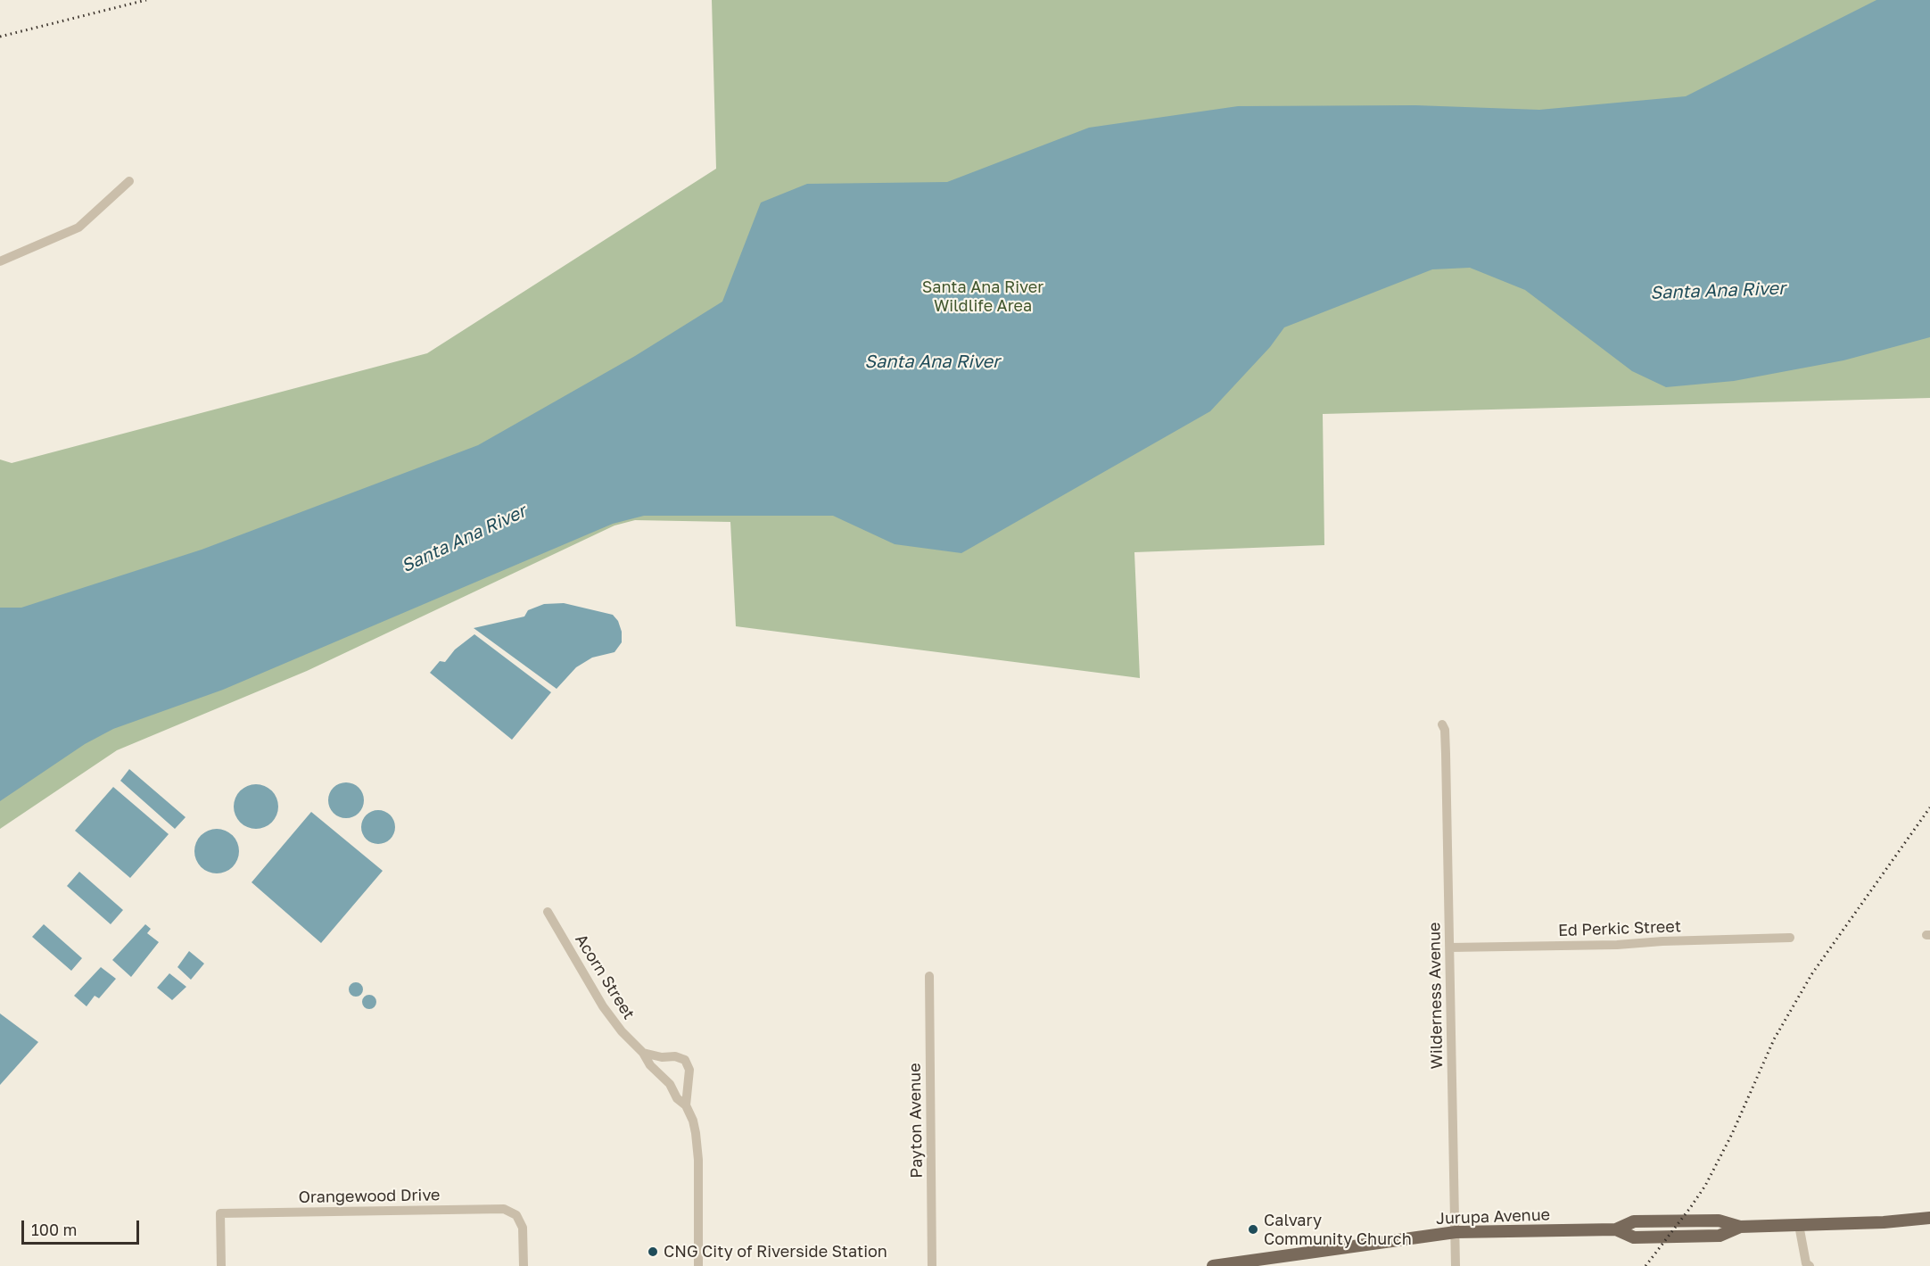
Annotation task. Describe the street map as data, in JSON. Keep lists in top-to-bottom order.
{
  "streets": {
    "main road": ["Jurupa Avenue"],
    "street": [
      "Ed Perkic Street",
      "Acorn Street",
      "Wilderness Avenue",
      "Payton Avenue",
      "Orangewood Drive"
    ]
  },
  "crossings": [
    ["Ed Perkic Street", "Wilderness Avenue"],
    ["Wilderness Avenue", "Jurupa Avenue"]
  ],
  "water": ["Santa Ana River"],
  "parks": ["Santa Ana River Wildlife Area"],
  "places": ["Calvary Community Church", "CNG City of Riverside Station"],
  "scale_bar": "100 m"
}
